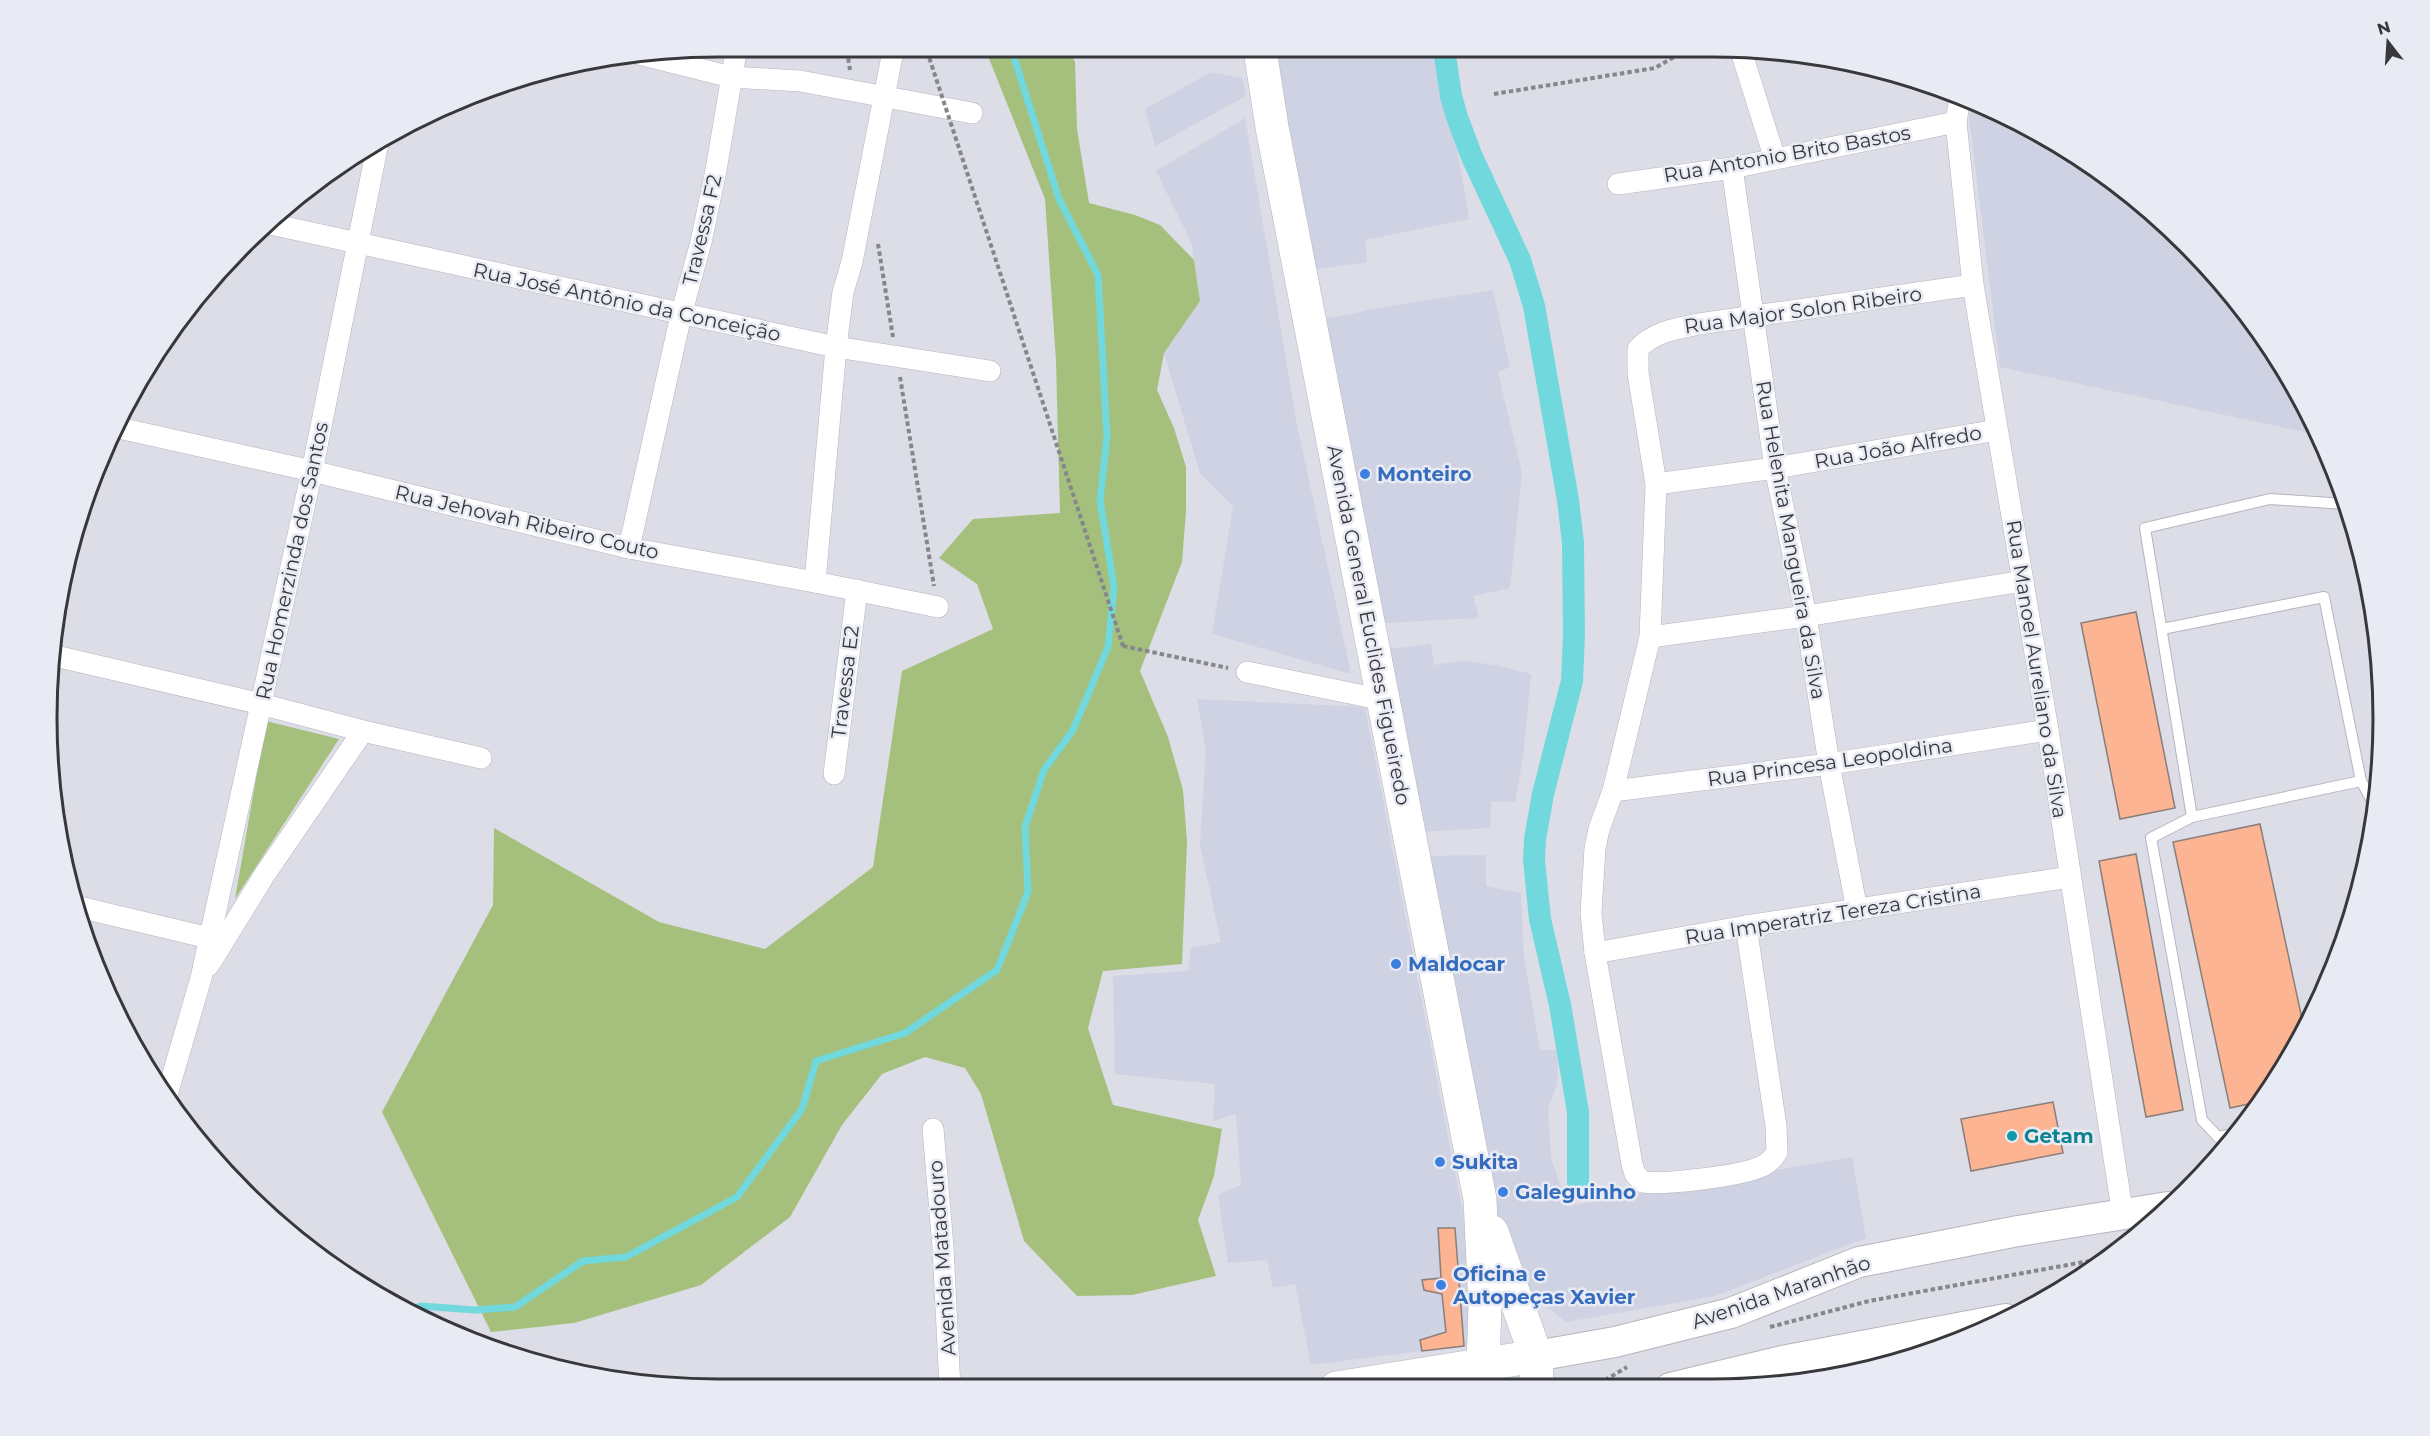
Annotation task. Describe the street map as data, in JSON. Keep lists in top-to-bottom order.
{
  "streets": {
    "main road": ["Avenida General Euclides Figueiredo", "Avenida Maranhão"],
    "street": [
      "Rua Antonio Brito Bastos",
      "Travessa F2",
      "Rua José Antônio da Conceição",
      "Rua Major Solon Ribeiro",
      "Rua João Alfredo",
      "Rua Jehovah Ribeiro Couto",
      "Rua Helenita Mangueira da Silva",
      "Rua Homerzinda dos Santos",
      "Rua Manoel Aureliano da Silva",
      "Travessa E2",
      "Rua Princesa Leopoldina",
      "Rua Imperatriz Tereza Cristina",
      "Avenida Matadouro"
    ]
  },
  "crossings": [
    ["Rua Antonio Brito Bastos", "Rua Helenita Mangueira da Silva"],
    ["Rua Antonio Brito Bastos", "Rua Manoel Aureliano da Silva"],
    ["Travessa F2", "Rua José Antônio da Conceição"],
    ["Travessa F2", "Rua Jehovah Ribeiro Couto"],
    ["Rua José Antônio da Conceição", "Rua Homerzinda dos Santos"],
    ["Rua Major Solon Ribeiro", "Rua João Alfredo"],
    ["Rua Major Solon Ribeiro", "Rua Helenita Mangueira da Silva"],
    ["Rua Major Solon Ribeiro", "Rua Manoel Aureliano da Silva"],
    ["Rua João Alfredo", "Rua Helenita Mangueira da Silva"],
    ["Rua João Alfredo", "Rua Manoel Aureliano da Silva"],
    ["Rua Jehovah Ribeiro Couto", "Rua Homerzinda dos Santos"],
    ["Rua Jehovah Ribeiro Couto", "Travessa E2"],
    ["Rua Helenita Mangueira da Silva", "Rua Princesa Leopoldina"],
    ["Rua Helenita Mangueira da Silva", "Rua Imperatriz Tereza Cristina"],
    ["Avenida General Euclides Figueiredo", "Avenida Maranhão"],
    ["Rua Manoel Aureliano da Silva", "Rua Princesa Leopoldina"],
    ["Rua Manoel Aureliano da Silva", "Rua Imperatriz Tereza Cristina"],
    ["Rua Manoel Aureliano da Silva", "Avenida Maranhão"]
  ],
  "places": [
    "Monteiro",
    "Maldocar",
    "Getam",
    "Sukita",
    "Galeguinho",
    "Oficina e Autopeças Xavier"
  ],
  "north": "top"
}
